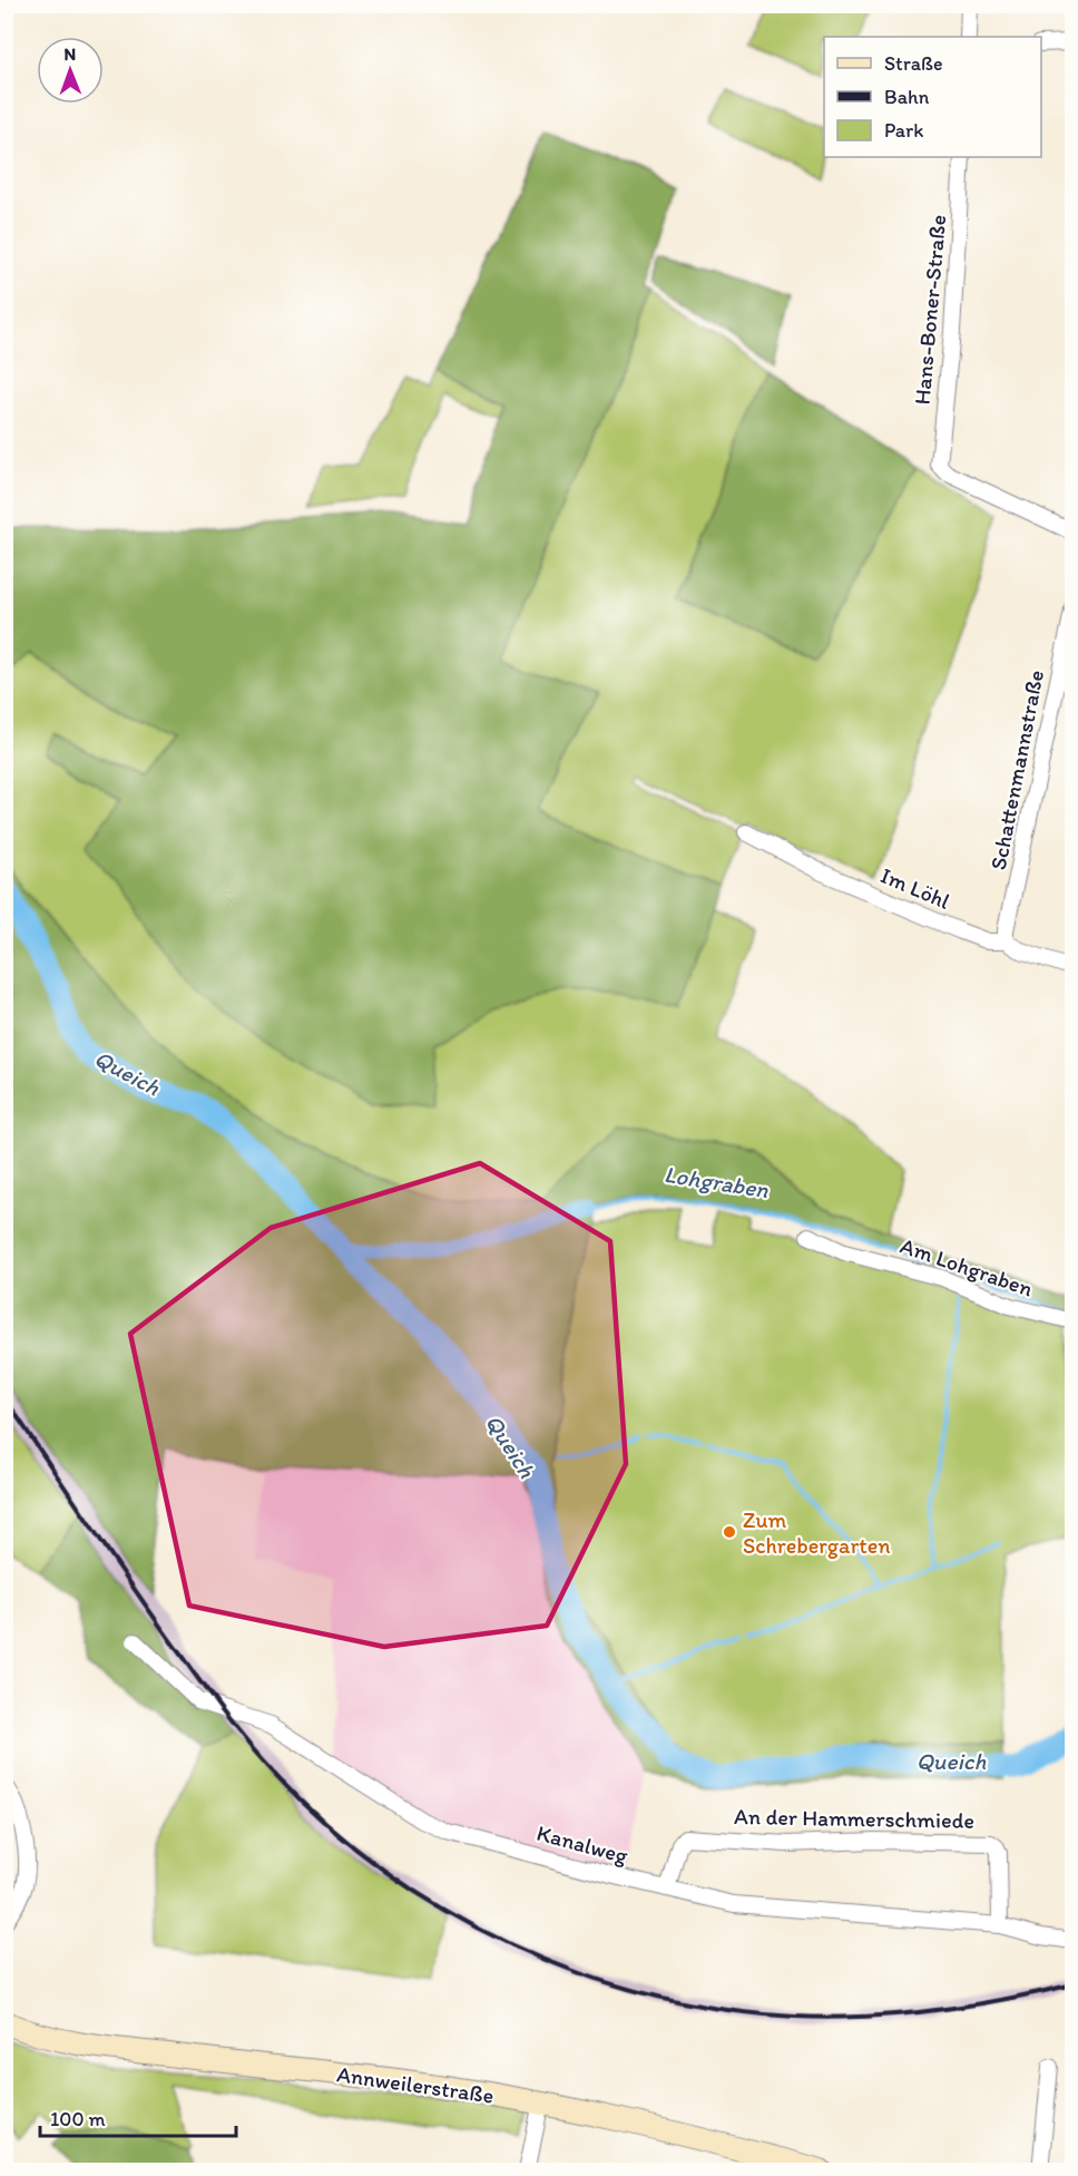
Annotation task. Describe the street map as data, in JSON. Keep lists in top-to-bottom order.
{
  "streets": {
    "street": [
      "Hans-Boner-Straße",
      "Schattenmannstraße",
      "Im Löhl",
      "Am Lohgraben",
      "An der Hammerschmiede",
      "Kanalweg",
      "Annweilerstraße"
    ]
  },
  "crossings": [
    ["Schattenmannstraße", "Im Löhl"],
    ["An der Hammerschmiede", "Kanalweg"]
  ],
  "water": ["Queich", "Lohgraben"],
  "places": ["Zum Schrebergarten"],
  "legend": ["Straße", "Bahn", "Park"],
  "scale_bar": "100 m",
  "north": "top"
}
